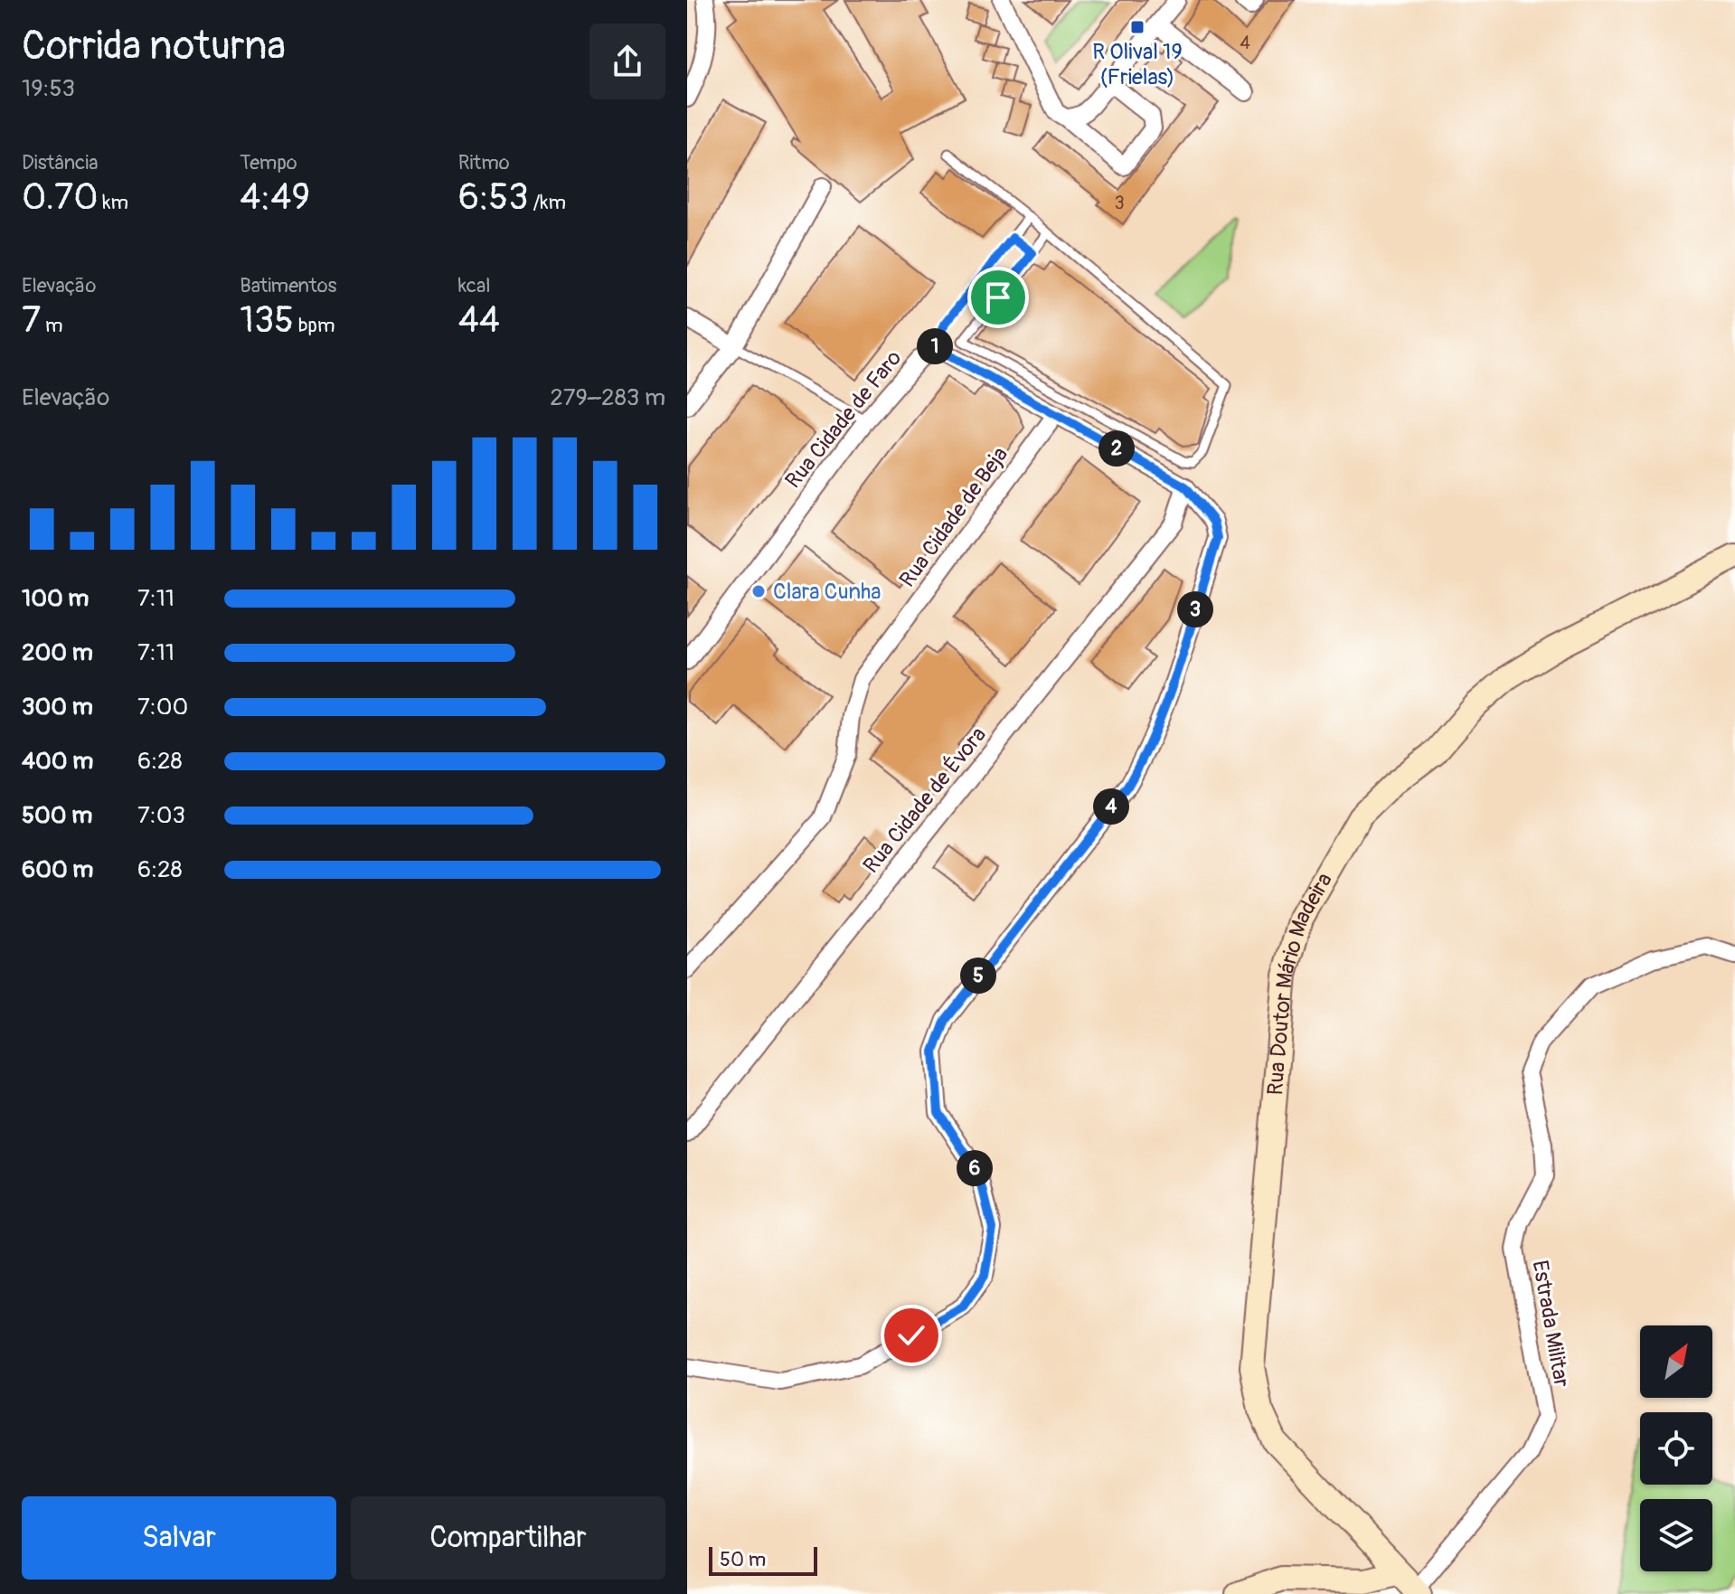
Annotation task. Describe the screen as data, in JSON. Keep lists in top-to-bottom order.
{
  "streets": {
    "main road": ["Rua Doutor Mário Madeira"],
    "street": [
      "Rua Cidade de Faro",
      "Rua Cidade de Beja",
      "Rua Cidade de Évora",
      "Estrada Militar"
    ]
  },
  "crossings": [
    ["Rua Cidade de Faro", "Rua Cidade de Beja"],
    ["Rua Cidade de Faro", "Rua Cidade de Évora"],
    ["Rua Doutor Mário Madeira", "Estrada Militar"]
  ],
  "places": {
    "transit": ["R Olival 19 (Frielas)"],
    "other": ["Clara Cunha"]
  },
  "house_numbers": ["4", "3"],
  "scale_bar": "50 m",
  "north": "top right",
  "page": {
    "heading": ["Corrida noturna", "19:53"],
    "stats": [
      ["Distância", "0.70 km"],
      ["Tempo", "4:49"],
      ["Ritmo", "6:53 /km"],
      ["Elevação", "7 m"],
      ["Batimentos", "135 bpm"],
      ["kcal", "44"]
    ],
    "pins": [
      "1",
      "2",
      "3",
      "4",
      "5",
      "6"
    ],
    "chart": ["Elevação", "279–283 m"],
    "list": [
      {
        "name": "100 m",
        "note": "7:11"
      },
      {
        "name": "200 m",
        "note": "7:11"
      },
      {
        "name": "300 m",
        "note": "7:00"
      },
      {
        "name": "400 m",
        "note": "6:28"
      },
      {
        "name": "500 m",
        "note": "7:03"
      },
      {
        "name": "600 m",
        "note": "6:28"
      }
    ],
    "buttons": ["Salvar", "Compartilhar"],
    "scale": "50 m"
  }
}
